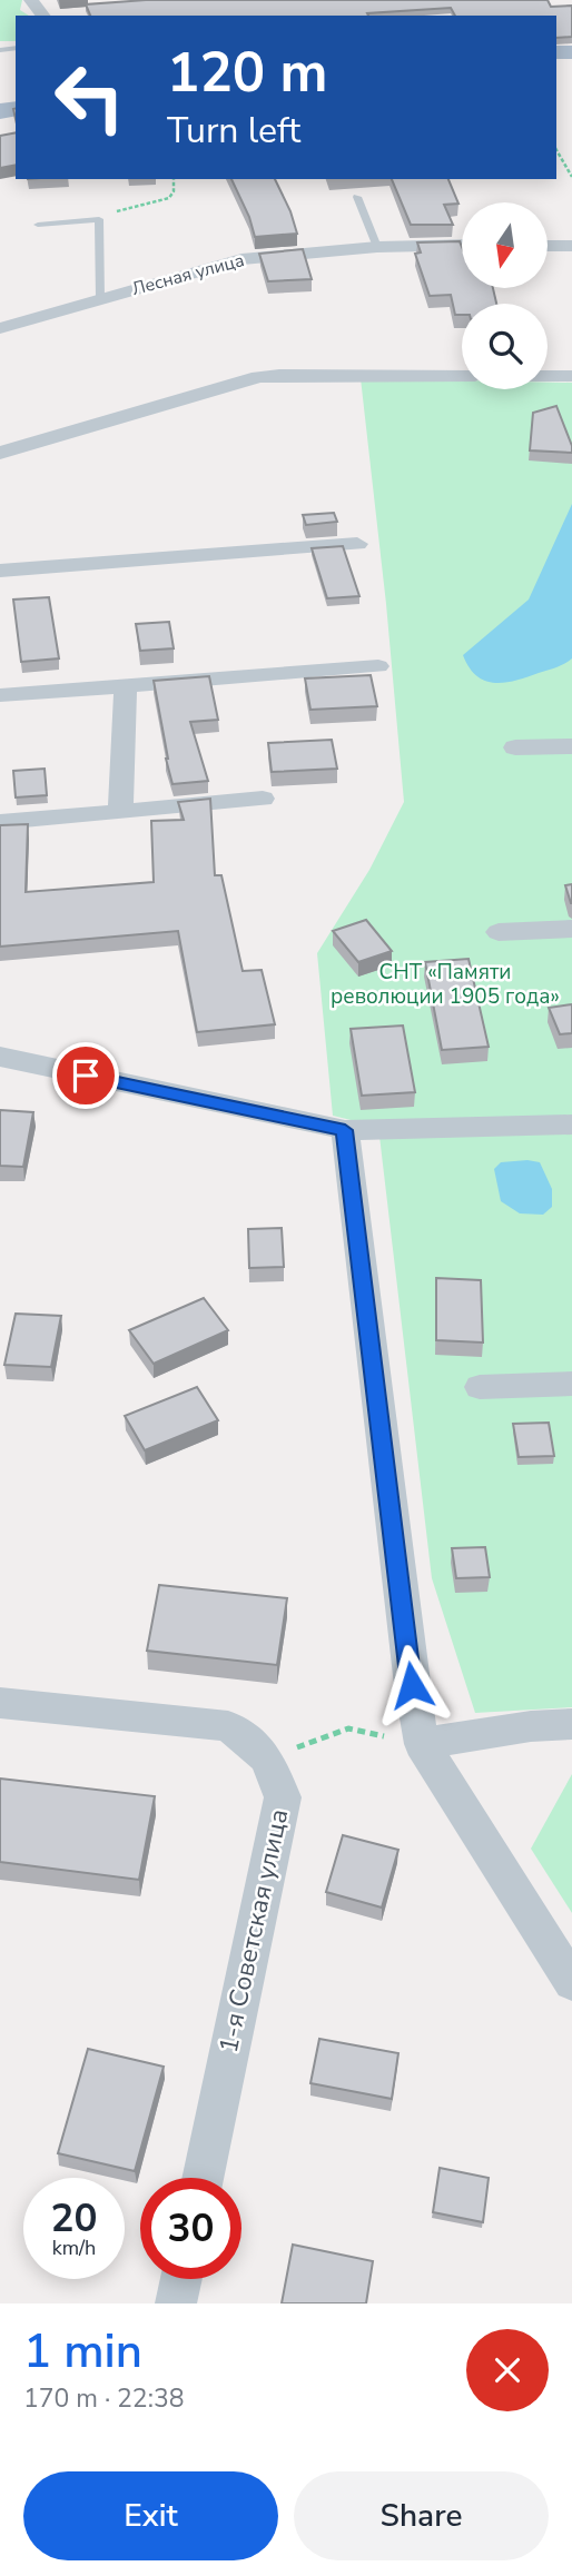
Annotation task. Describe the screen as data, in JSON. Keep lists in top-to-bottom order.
{
  "streets": {
    "street": ["Лесная улица", "1-я Советская улица"]
  },
  "parks": ["СНТ «Памяти революции 1905 года»"],
  "north": "bottom",
  "page": {
    "turn": ["120 m", "Turn left"],
    "speed": "20 km/h",
    "limit": "30",
    "heading": ["1 min", "170 m · 22:38"],
    "buttons": ["Exit", "Share"]
  }
}
